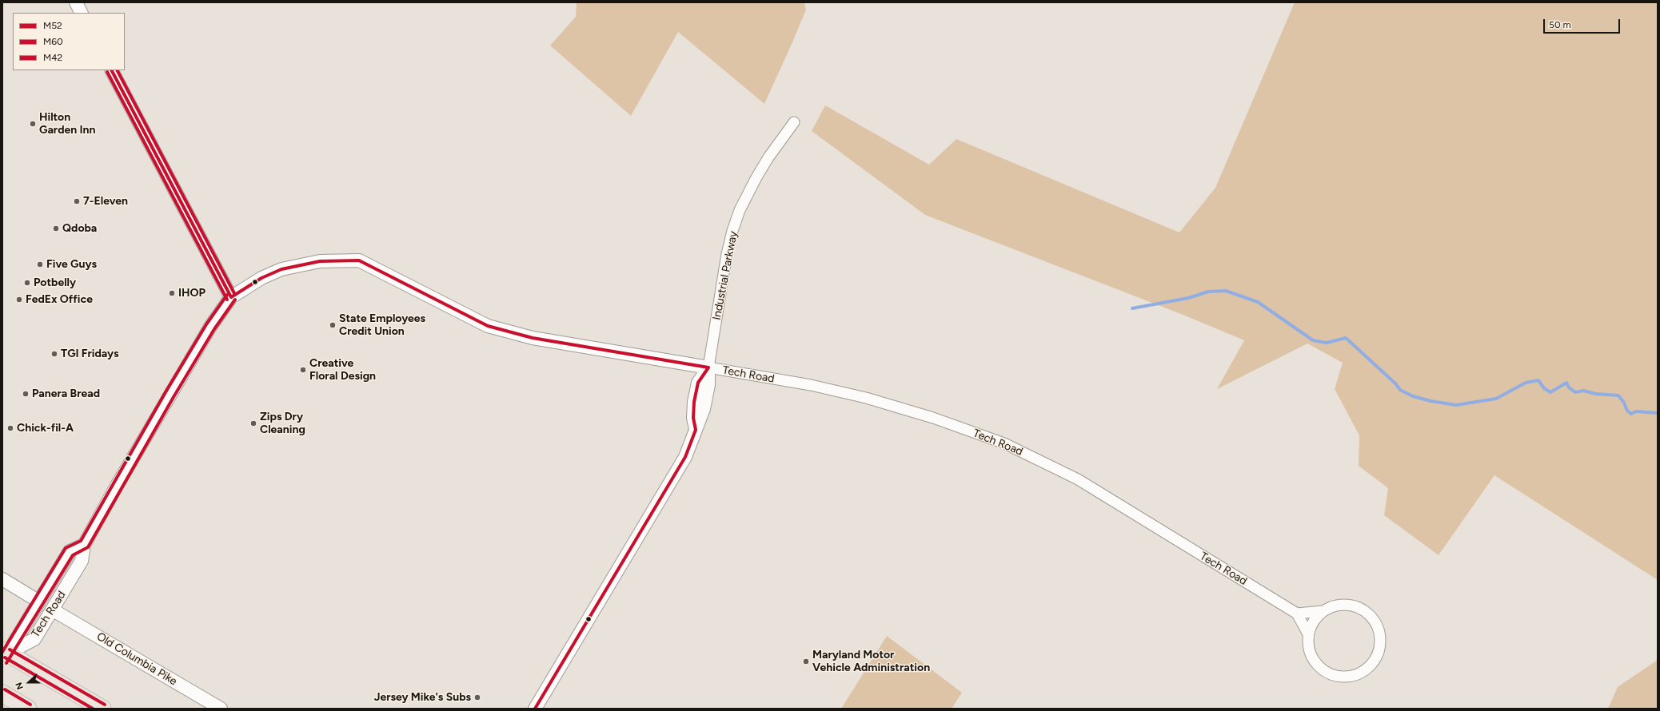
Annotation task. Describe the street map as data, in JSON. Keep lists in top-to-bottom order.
{
  "streets": {
    "street": ["Industrial Parkway", "Tech Road", "Old Columbia Pike"]
  },
  "crossings": [
    ["Industrial Parkway", "Tech Road"],
    ["Tech Road", "Old Columbia Pike"]
  ],
  "places": [
    "Hilton Garden Inn",
    "7-Eleven",
    "Qdoba",
    "Five Guys",
    "Potbelly",
    "IHOP",
    "FedEx Office",
    "State Employees Credit Union",
    "TGI Fridays",
    "Creative Floral Design",
    "Panera Bread",
    "Zips Dry Cleaning",
    "Chick-fil-A",
    "Maryland Motor Vehicle Administration",
    "Jersey Mike's Subs"
  ],
  "lines": ["transit line M52", "transit line M42", "transit line M60"],
  "legend": ["M52", "M60", "M42"],
  "scale_bar": "50 m",
  "north": "left"
}
